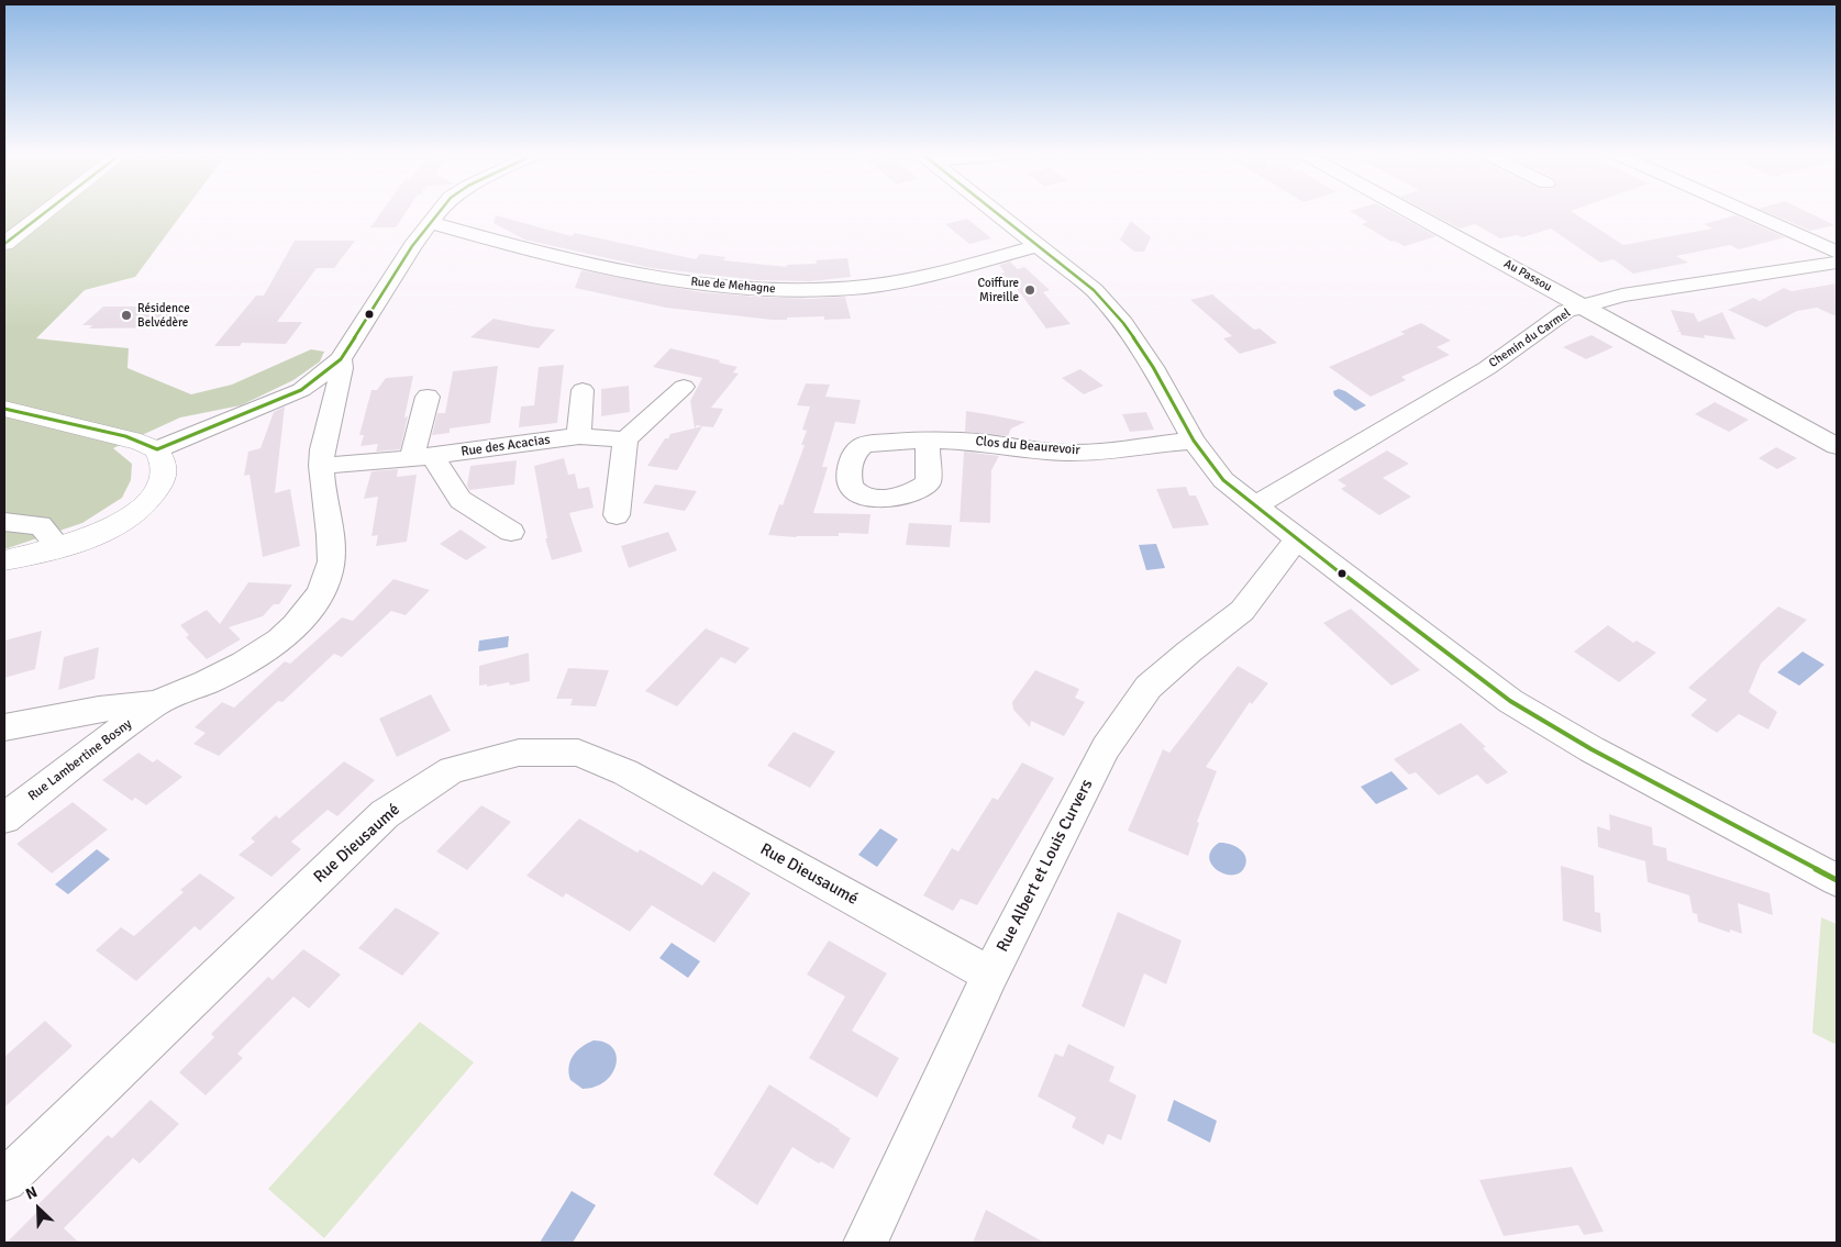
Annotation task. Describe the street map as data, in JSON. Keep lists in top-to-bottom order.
{
  "streets": {
    "street": [
      "Au Passou",
      "Rue de Mehagne",
      "Chemin du Carmel",
      "Rue des Acacias",
      "Clos du Beaurevoir",
      "Rue Lambertine Bosny",
      "Rue Dieusaumé",
      "Rue Albert et Louis Curvers"
    ]
  },
  "crossings": [
    ["Au Passou", "Chemin du Carmel"],
    ["Rue des Acacias", "Rue Lambertine Bosny"],
    ["Rue Dieusaumé", "Rue Albert et Louis Curvers"]
  ],
  "places": ["Coiffure Mireille", "Résidence Belvédère"],
  "north": "top left"
}
